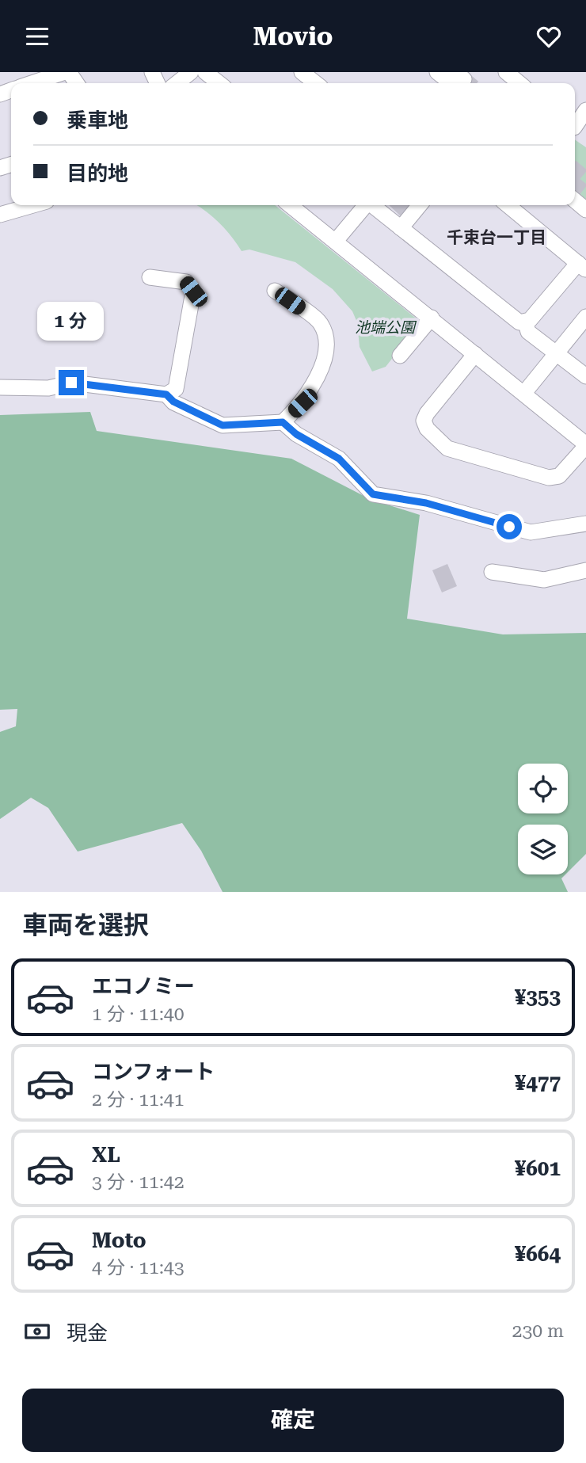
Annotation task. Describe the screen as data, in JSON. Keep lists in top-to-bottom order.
{
  "districts": ["千束台一丁目"],
  "parks": ["池端公園"],
  "page": {
    "header": "Movio",
    "banner": ["乗車地", "目的地"],
    "bubble": "1 分",
    "heading": "車両を選択",
    "list": [
      {
        "name": "エコノミー",
        "note": "1 分 · 11:40",
        "value": "¥353"
      },
      {
        "name": "コンフォート",
        "note": "2 分 · 11:41",
        "value": "¥477"
      },
      {
        "name": "XL",
        "note": "3 分 · 11:42",
        "value": "¥601"
      },
      {
        "name": "Moto",
        "note": "4 分 · 11:43",
        "value": "¥664"
      }
    ],
    "pay": ["現金", "230 m"],
    "buttons": "確定"
  }
}
